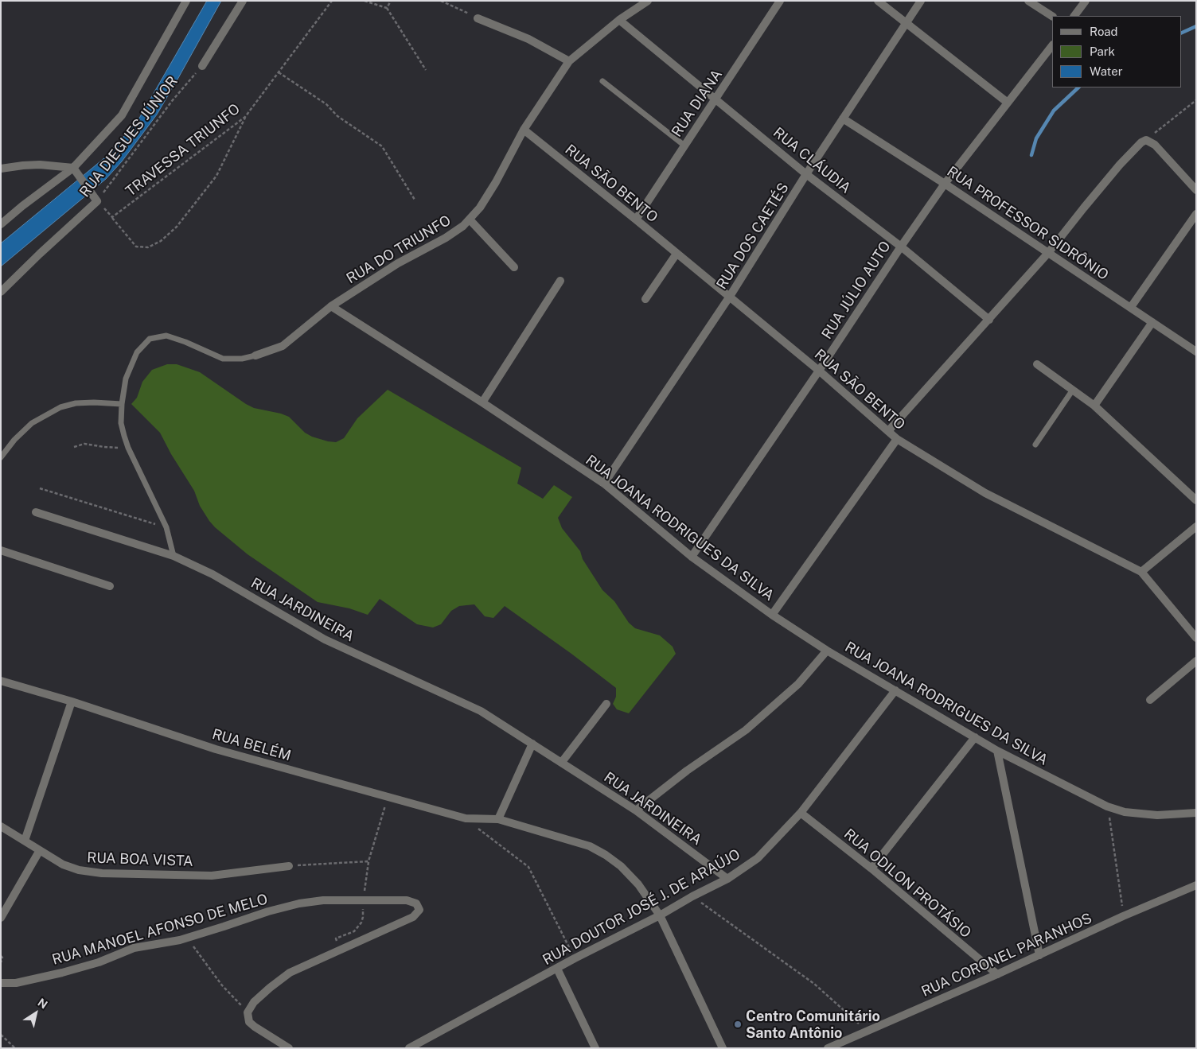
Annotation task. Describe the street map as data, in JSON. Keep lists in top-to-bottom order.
{
  "streets": {
    "street": [
      "RUA DIANA",
      "RUA DIEGUES JÚNIOR",
      "RUA CLÁUDIA",
      "RUA SÃO BENTO",
      "RUA PROFESSOR SIDRÔNIO",
      "RUA DOS CAETÉS",
      "RUA DO TRIUNFO",
      "RUA JÚLIO AUTO",
      "RUA JOANA RODRIGUES DA SILVA",
      "RUA JARDINEIRA",
      "RUA BELÉM",
      "RUA BOA VISTA",
      "RUA ODILON PROTÁSIO",
      "RUA DOUTOR JOSÉ J. DE ARAÚJO",
      "RUA MANOEL AFONSO DE MELO",
      "RUA CORONEL PARANHOS"
    ],
    "path": ["TRAVESSA TRIUNFO"]
  },
  "crossings": [
    ["RUA DIANA", "RUA CLÁUDIA"],
    ["RUA DIANA", "RUA SÃO BENTO"],
    ["RUA CLÁUDIA", "RUA DOS CAETÉS"],
    ["RUA CLÁUDIA", "RUA DO TRIUNFO"],
    ["RUA CLÁUDIA", "RUA JÚLIO AUTO"],
    ["RUA SÃO BENTO", "RUA DOS CAETÉS"],
    ["RUA SÃO BENTO", "RUA DO TRIUNFO"],
    ["RUA SÃO BENTO", "RUA JÚLIO AUTO"],
    ["RUA PROFESSOR SIDRÔNIO", "RUA DOS CAETÉS"],
    ["RUA PROFESSOR SIDRÔNIO", "RUA JÚLIO AUTO"],
    ["RUA DOS CAETÉS", "RUA JOANA RODRIGUES DA SILVA"],
    ["RUA DO TRIUNFO", "RUA JOANA RODRIGUES DA SILVA"],
    ["RUA JÚLIO AUTO", "RUA JOANA RODRIGUES DA SILVA"],
    ["RUA JOANA RODRIGUES DA SILVA", "RUA DOUTOR JOSÉ J. DE ARAÚJO"],
    ["RUA JARDINEIRA", "RUA DOUTOR JOSÉ J. DE ARAÚJO"],
    ["RUA BELÉM", "RUA DOUTOR JOSÉ J. DE ARAÚJO"],
    ["RUA ODILON PROTÁSIO", "RUA DOUTOR JOSÉ J. DE ARAÚJO"],
    ["RUA ODILON PROTÁSIO", "RUA CORONEL PARANHOS"]
  ],
  "places": ["Centro Comunitário Santo Antônio"],
  "legend": ["Road", "Park", "Water"],
  "north": "top right"
}
